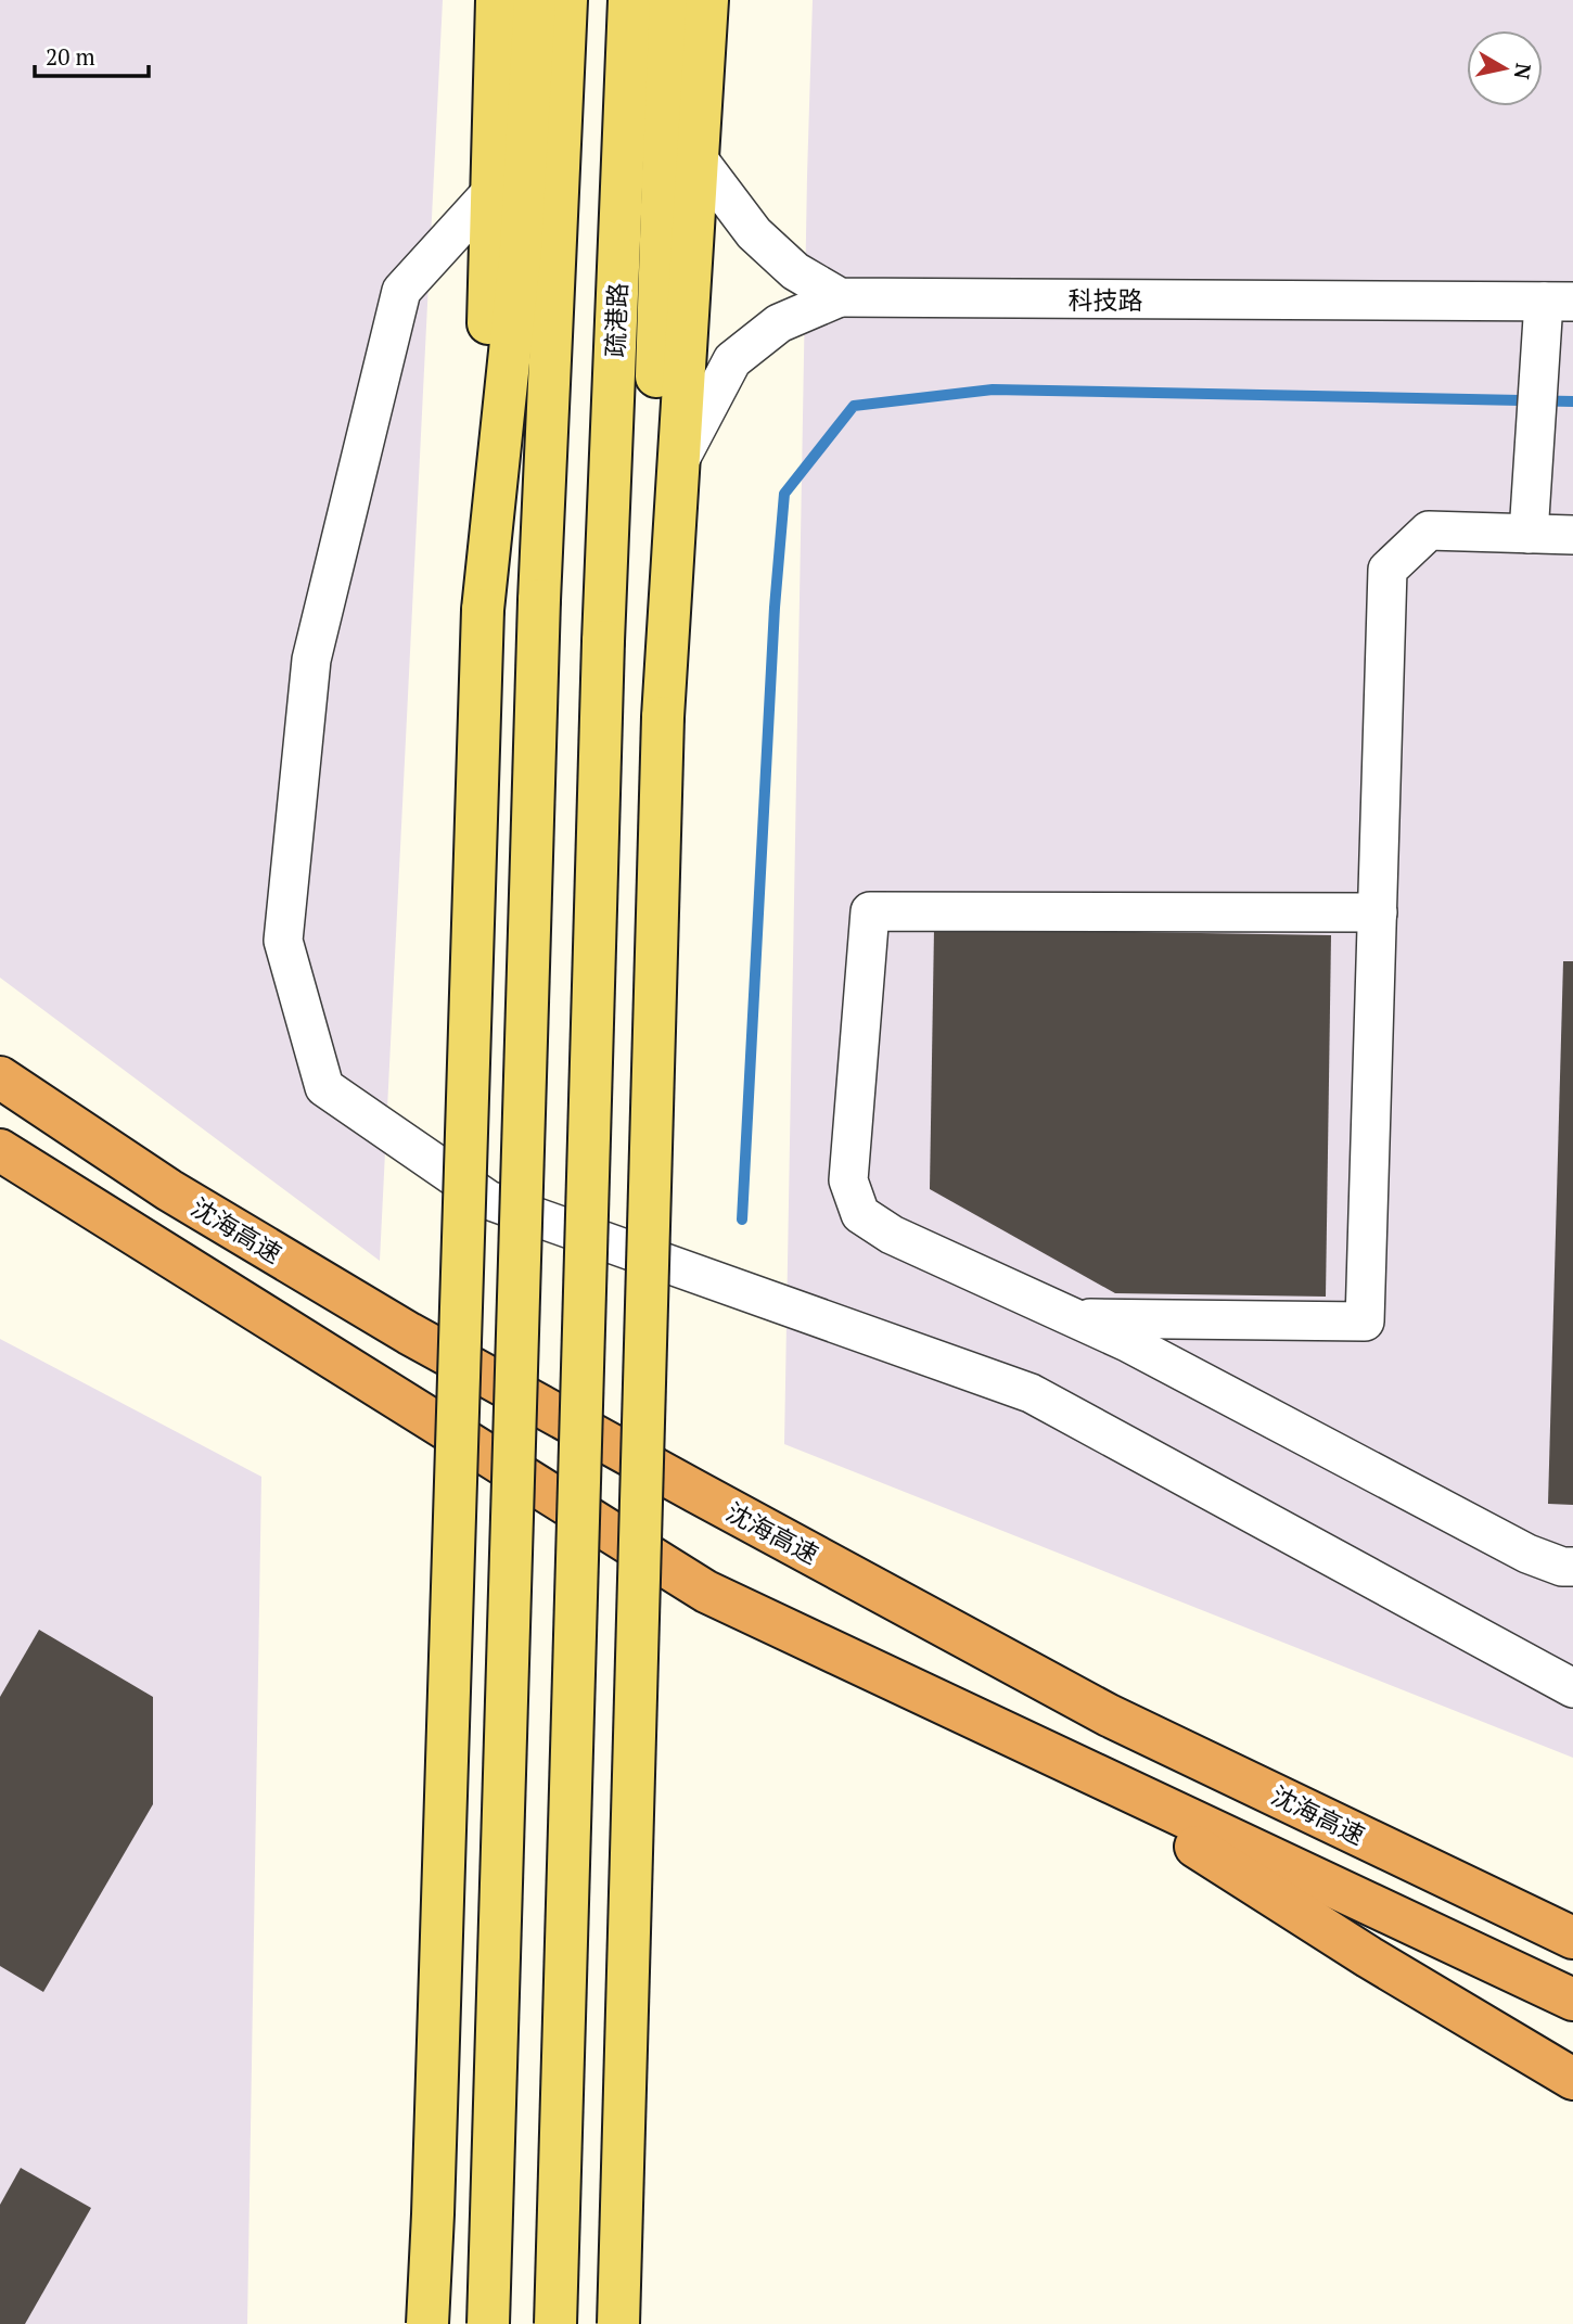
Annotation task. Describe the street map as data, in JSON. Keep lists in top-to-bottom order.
{
  "streets": {
    "highway": ["沈海高速"],
    "main road": ["疏港路"],
    "street": ["科技路"]
  },
  "scale_bar": "20 m",
  "north": "right"
}
